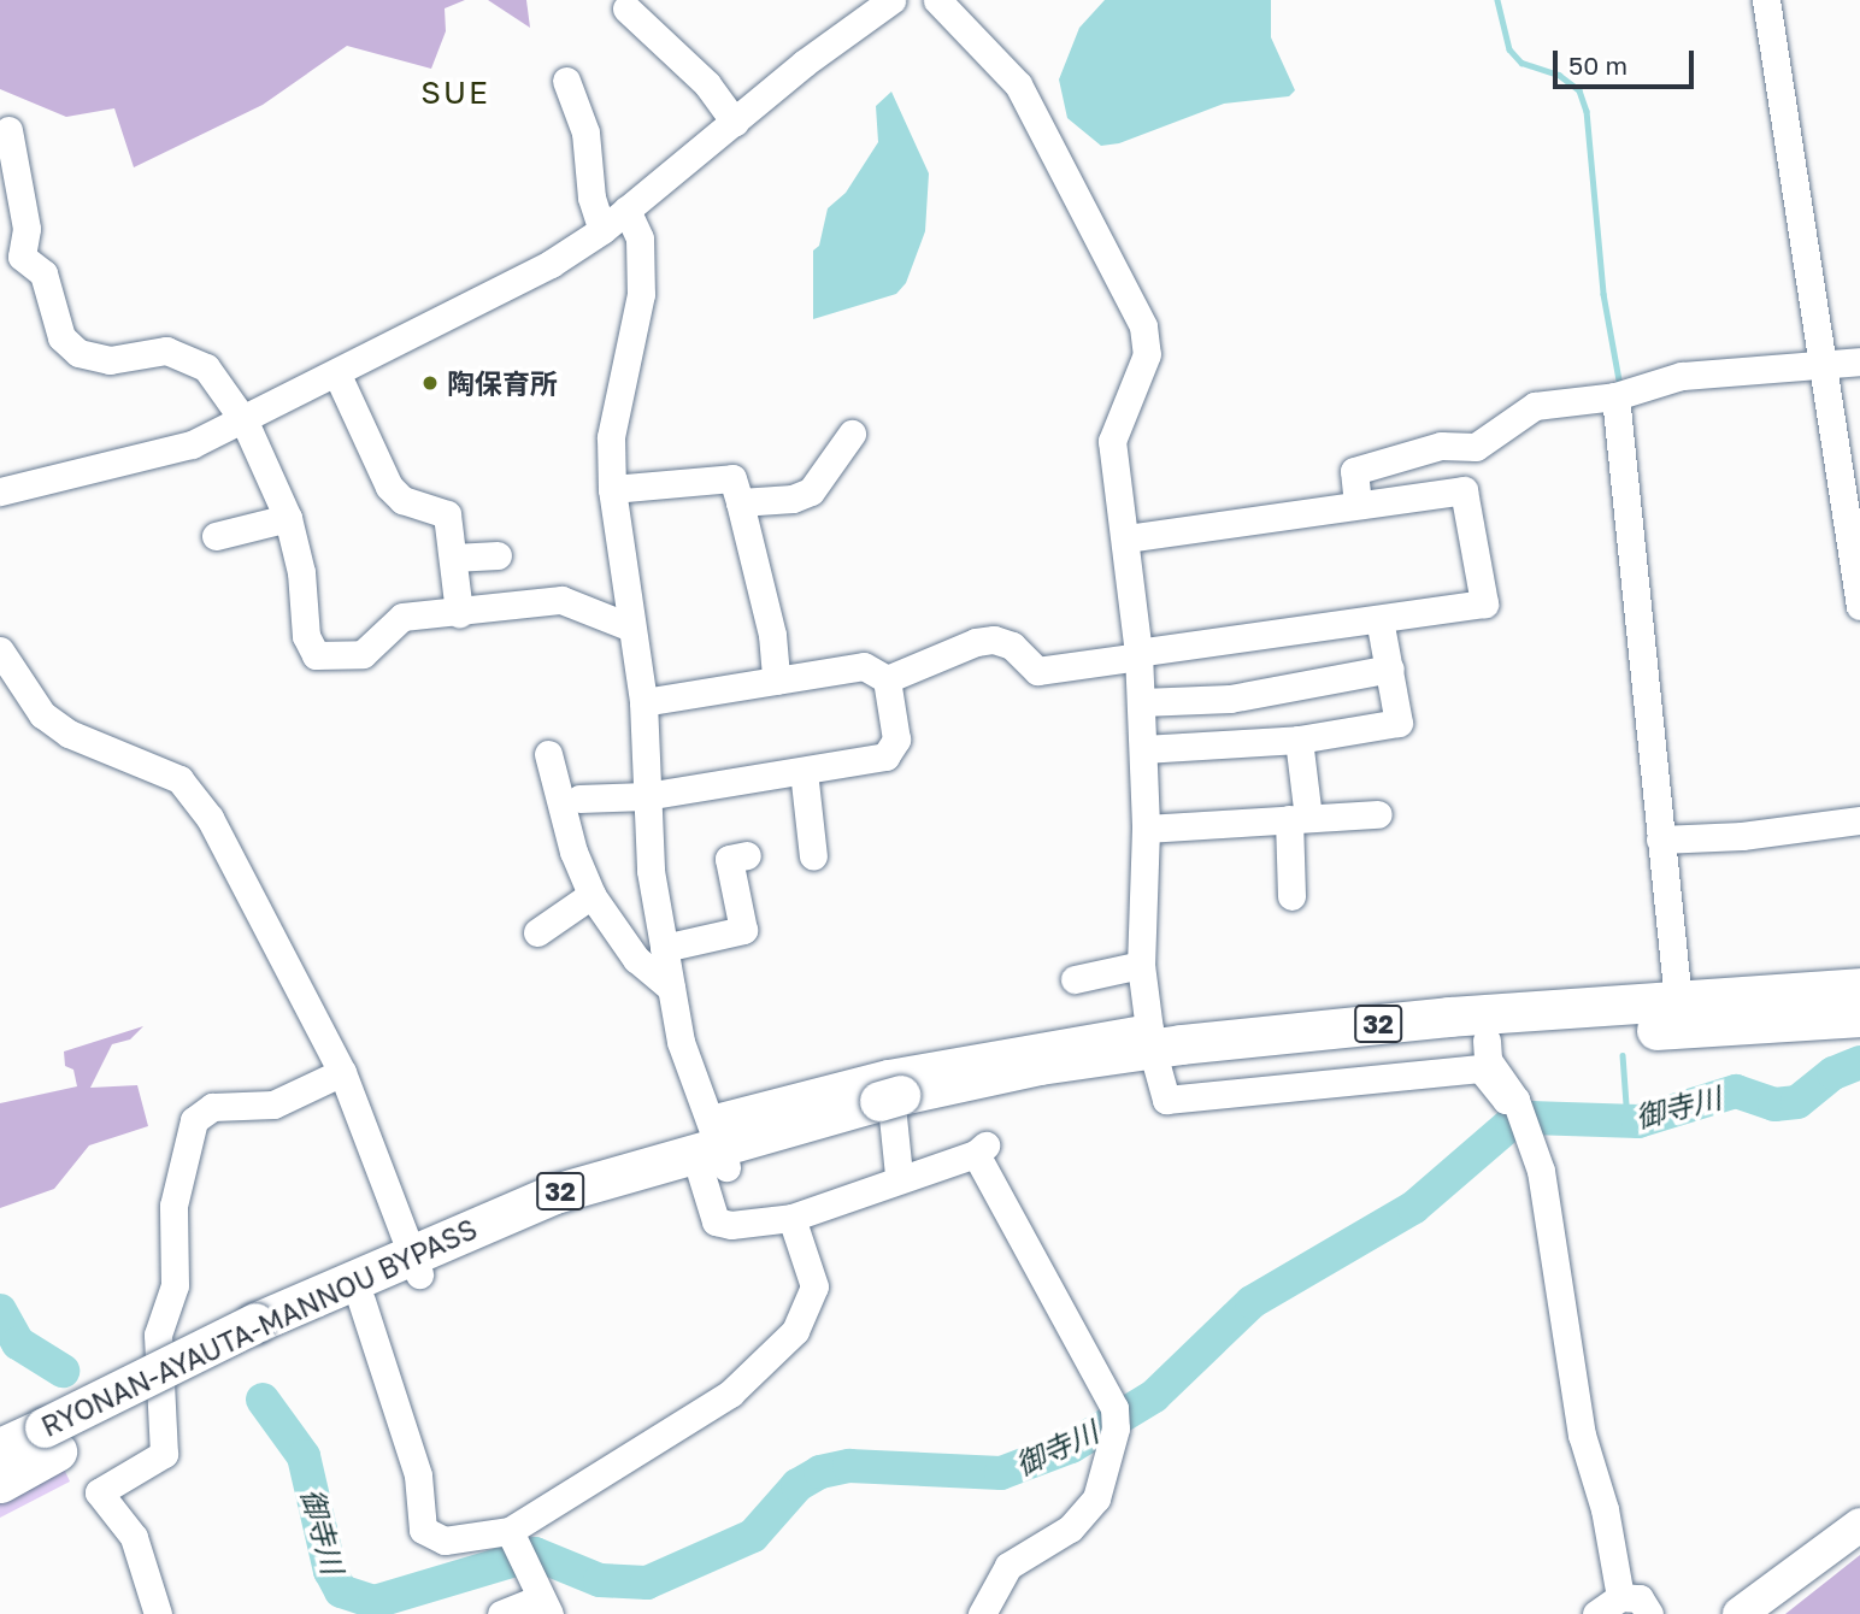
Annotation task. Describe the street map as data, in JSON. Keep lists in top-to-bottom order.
{
  "streets": {
    "highway": ["32", "RYONAN-AYAUTA-MANNOU BYPASS"]
  },
  "districts": ["SUE"],
  "water": ["御寺川"],
  "places": ["陶保育所"],
  "scale_bar": "50 m"
}
